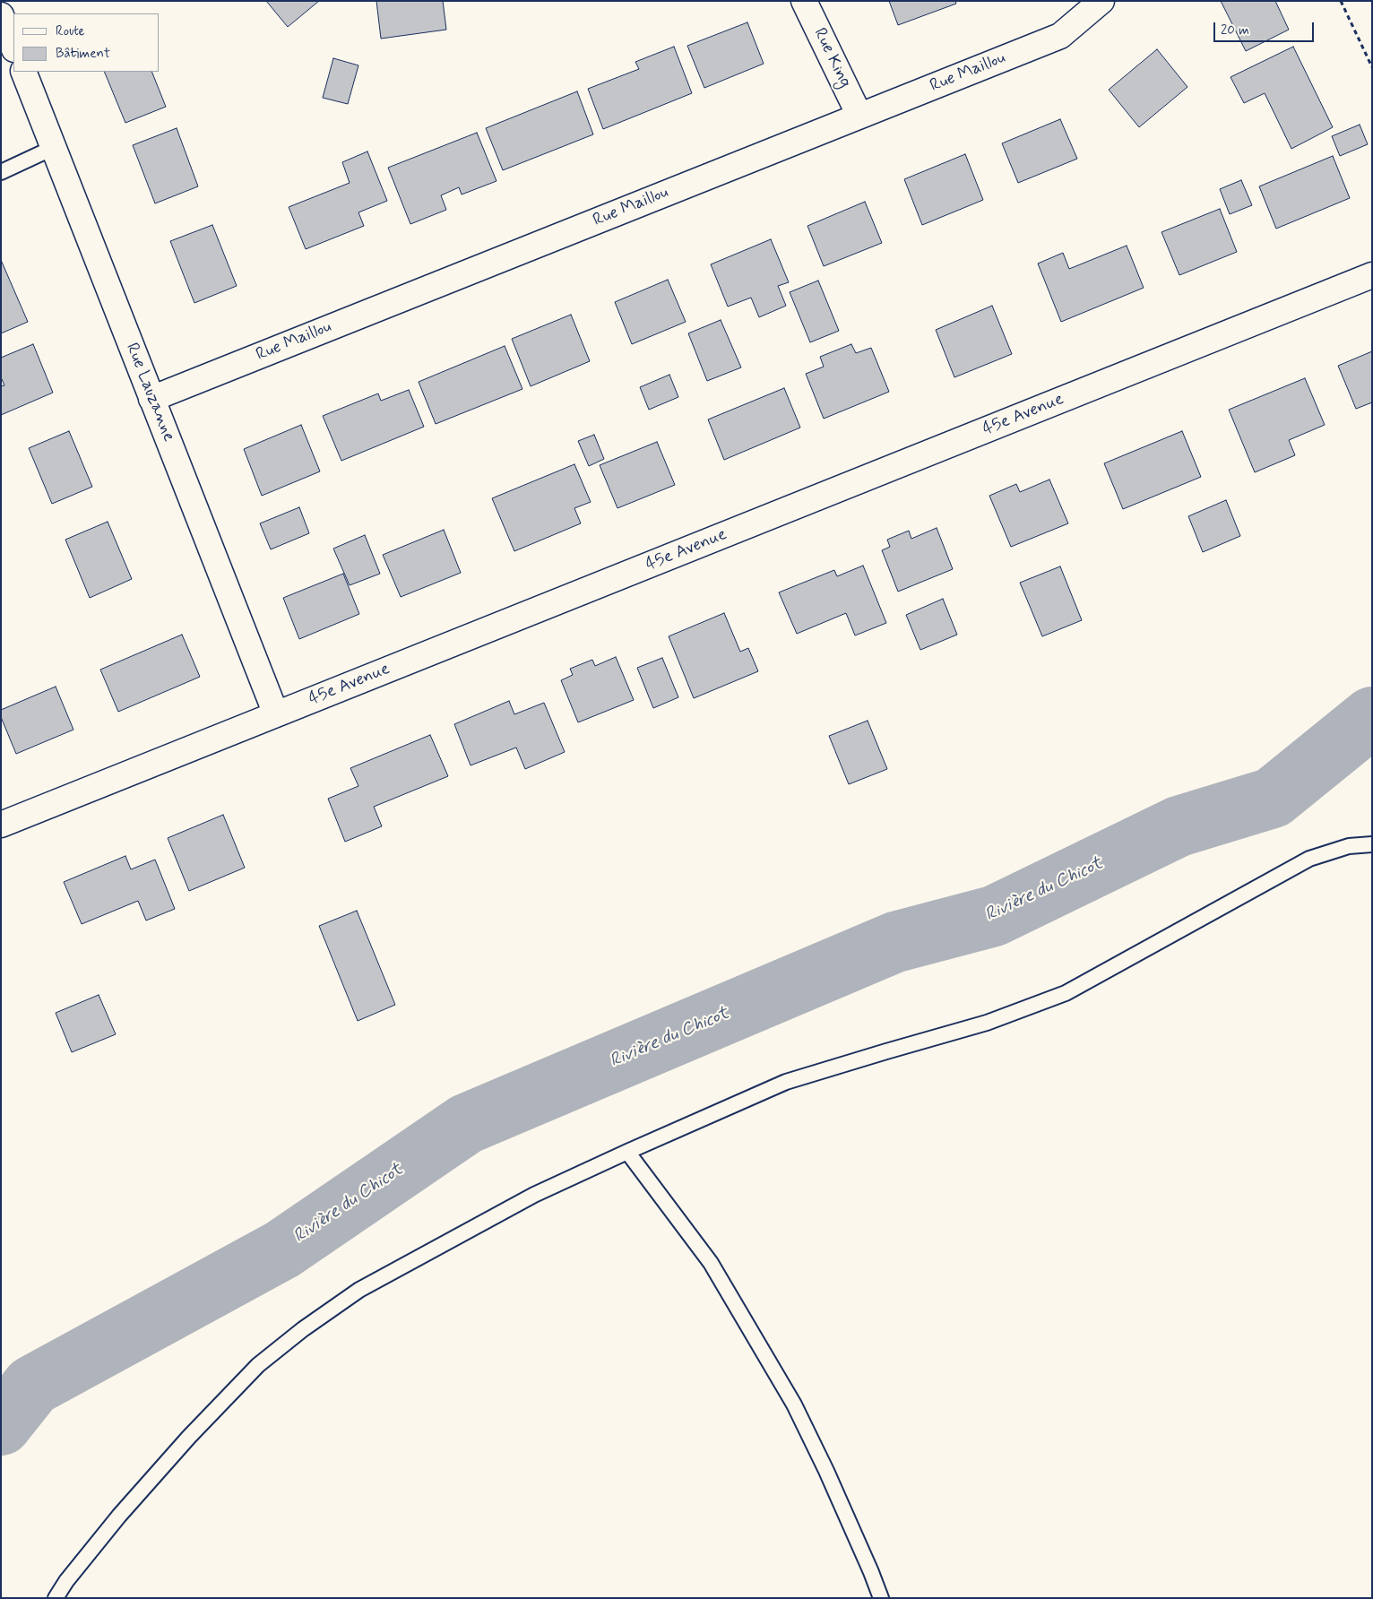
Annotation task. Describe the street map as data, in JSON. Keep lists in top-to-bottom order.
{
  "streets": {
    "street": [
      "Rue King",
      "Rue Maillou",
      "Rue Lauzanne",
      "45e Avenue"
    ]
  },
  "crossings": [
    ["Rue King", "Rue Maillou"],
    ["Rue Maillou", "Rue Lauzanne"],
    ["Rue Lauzanne", "45e Avenue"]
  ],
  "water": ["Rivière du Chicot"],
  "legend": ["Route", "Bâtiment"],
  "scale_bar": "20 m"
}
